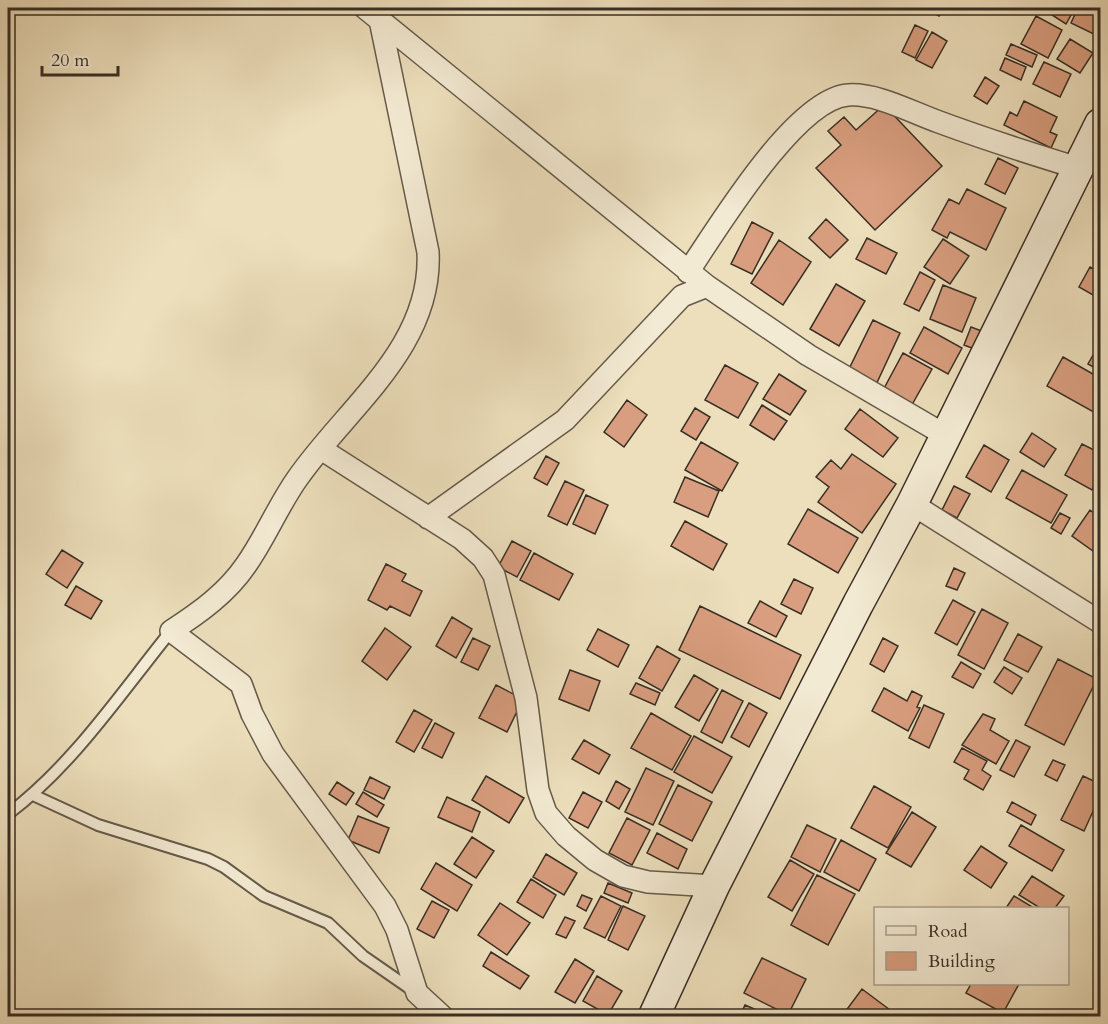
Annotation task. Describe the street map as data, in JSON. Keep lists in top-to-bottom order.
{
  "legend": ["Road", "Building"],
  "scale_bar": "20 m"
}
